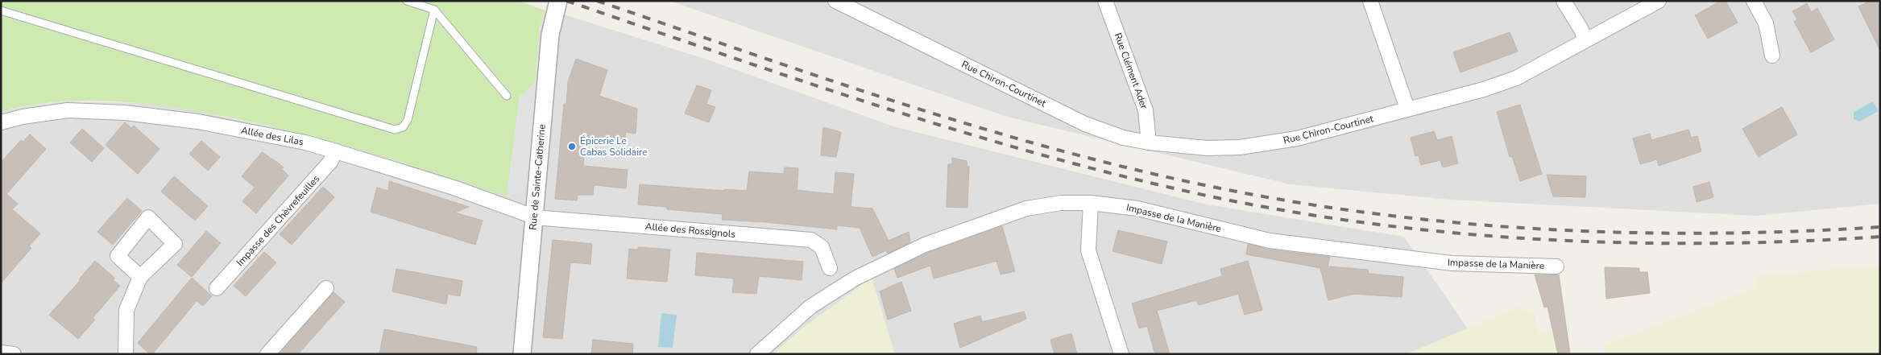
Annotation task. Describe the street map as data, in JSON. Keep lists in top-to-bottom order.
{
  "streets": {
    "street": [
      "Rue Clément Ader",
      "Rue Chiron-Courtinet",
      "Allée des Lilas",
      "Rue de Sainte-Catherine",
      "Impasse de la Manière",
      "Impasse des Chèvrefeuilles",
      "Allée des Rossignols"
    ]
  },
  "crossings": [
    ["Rue Clément Ader", "Rue Chiron-Courtinet"],
    ["Allée des Lilas", "Rue de Sainte-Catherine"],
    ["Allée des Lilas", "Impasse des Chèvrefeuilles"],
    ["Allée des Lilas", "Allée des Rossignols"],
    ["Rue de Sainte-Catherine", "Allée des Rossignols"]
  ],
  "places": ["Épicerie Le Cabas Solidaire"]
}
